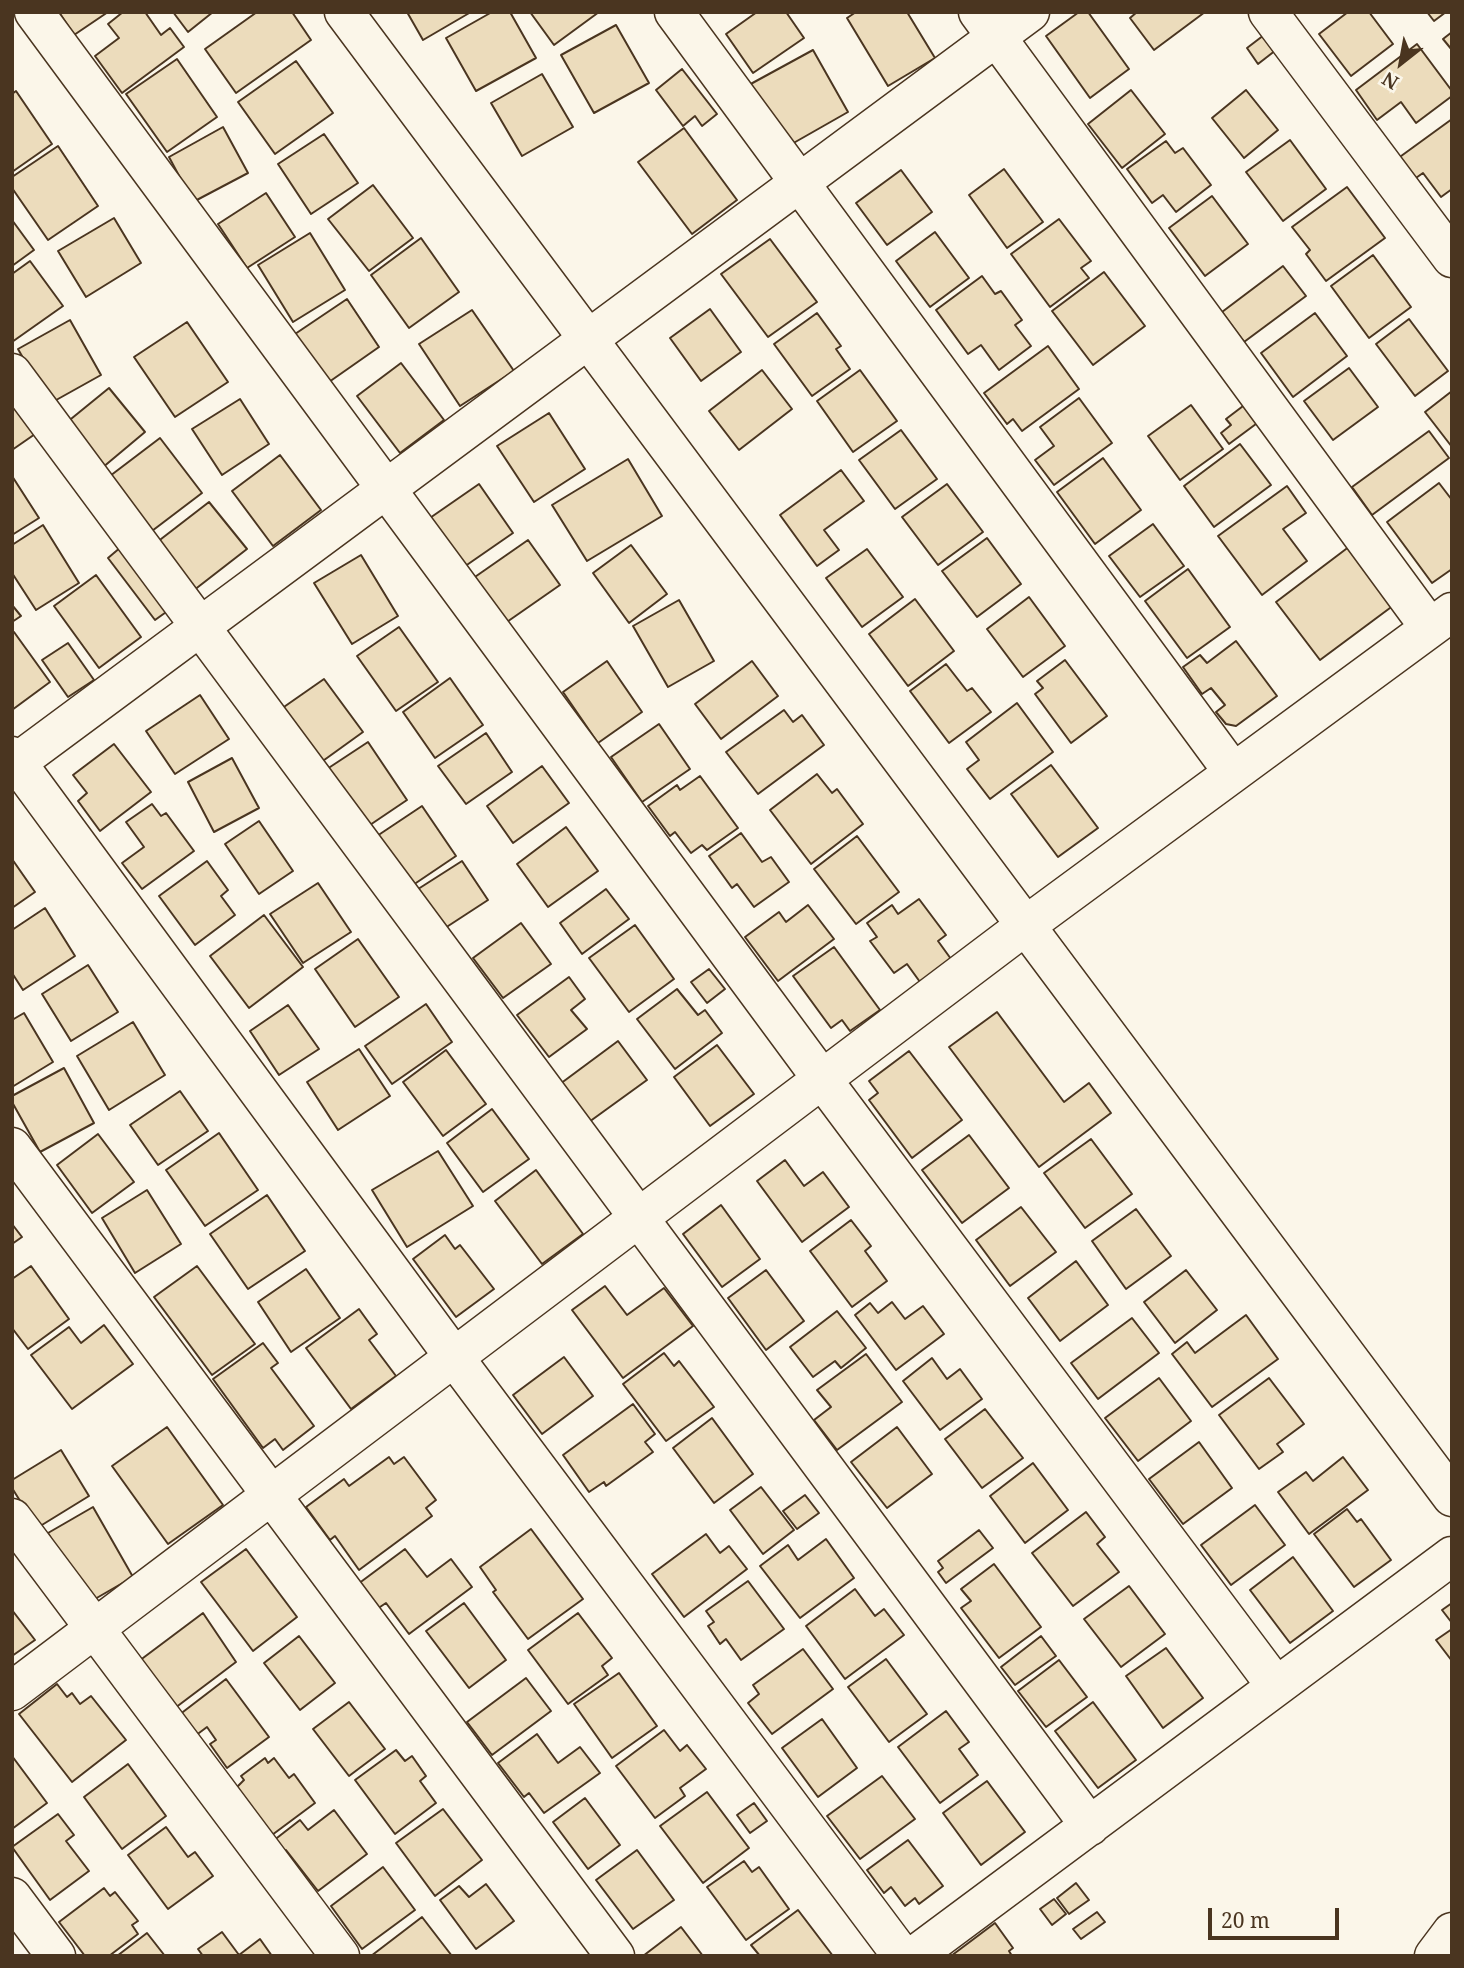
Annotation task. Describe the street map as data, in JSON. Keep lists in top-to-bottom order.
{
  "scale_bar": "20 m",
  "north": "bottom left"
}
